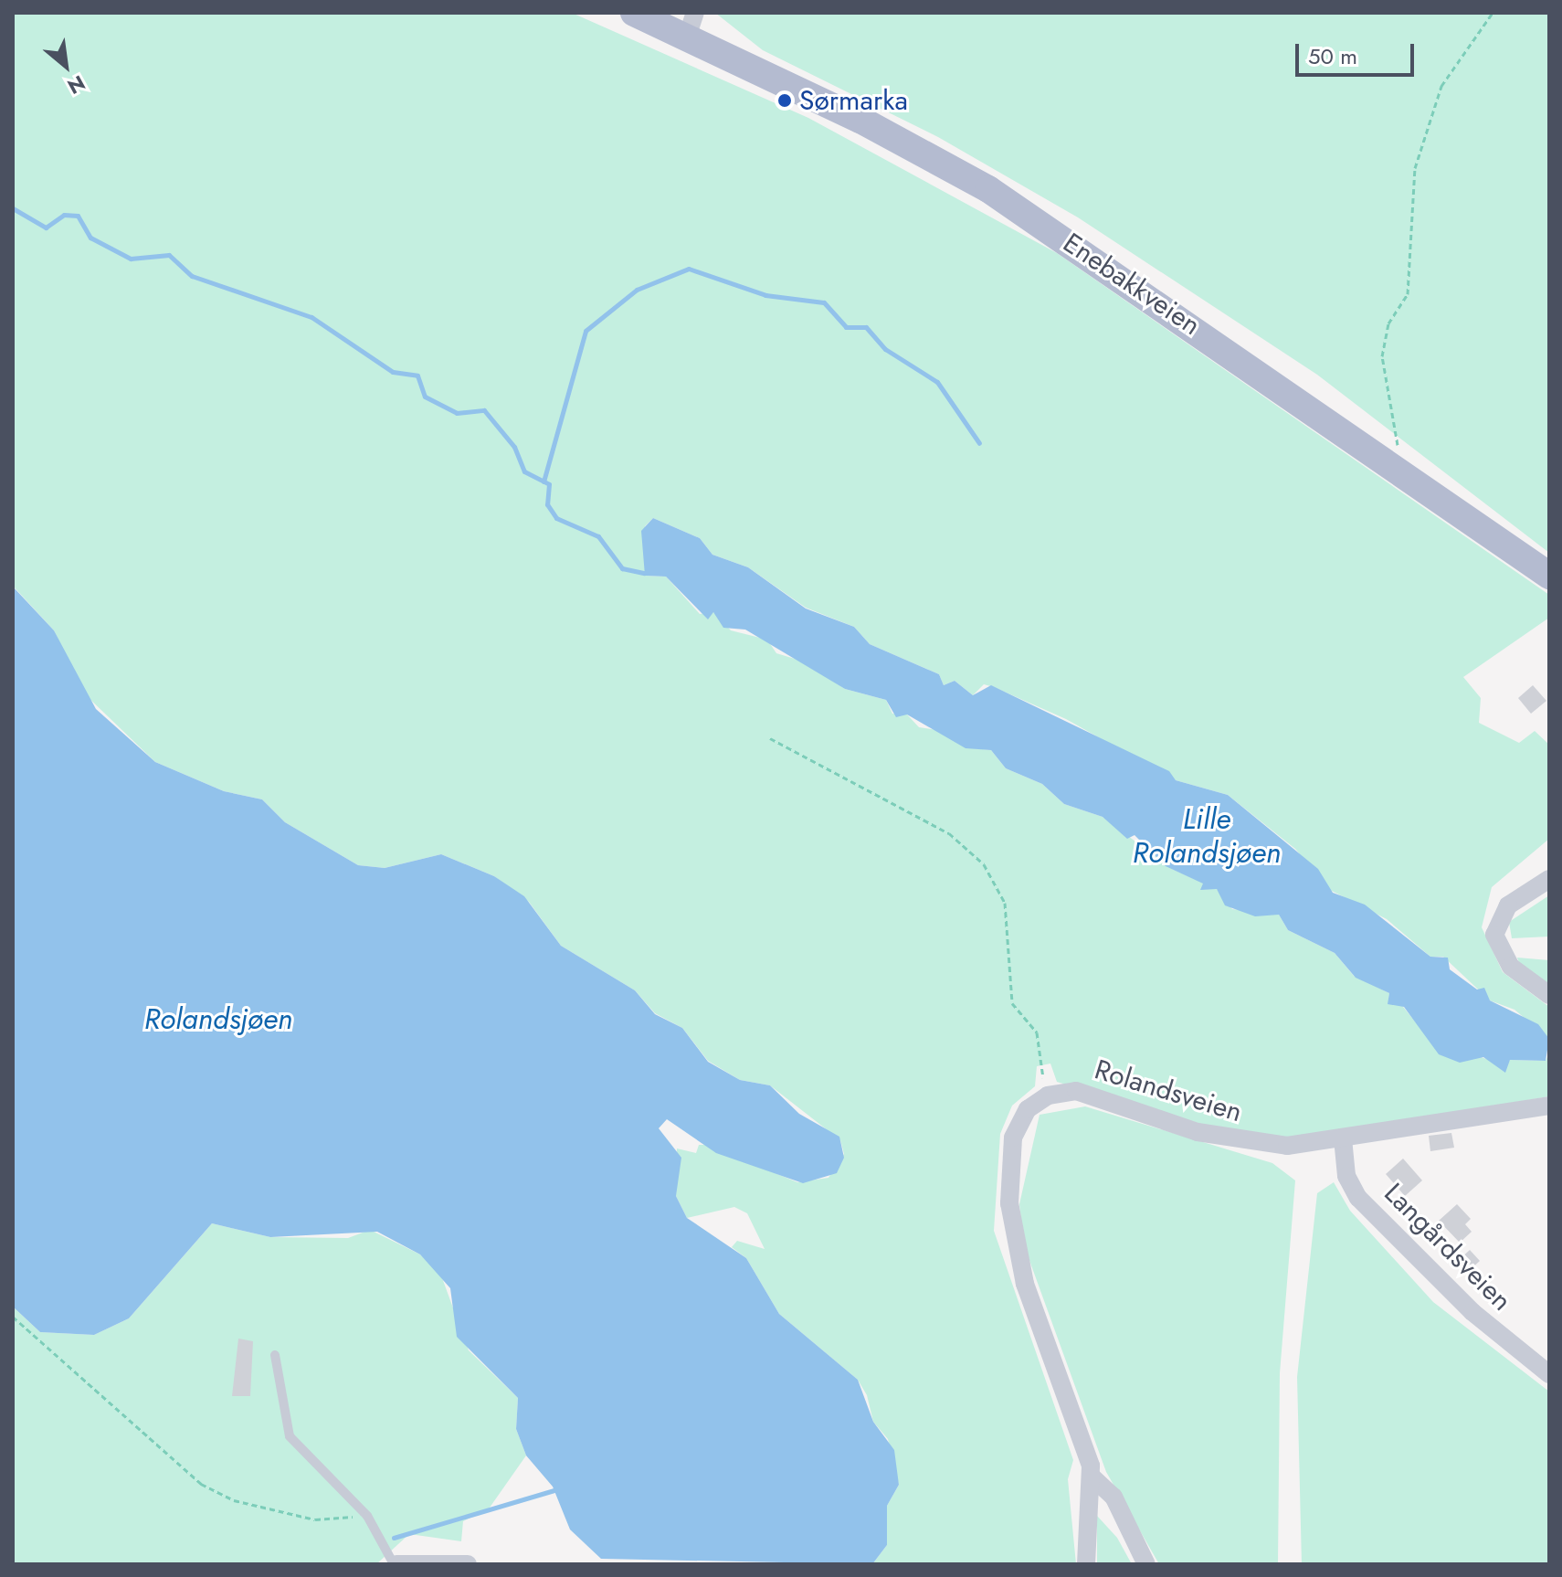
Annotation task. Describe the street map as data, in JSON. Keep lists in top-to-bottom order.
{
  "streets": {
    "main road": ["Enebakkveien"],
    "street": ["Rolandsveien", "Langårdsveien"]
  },
  "crossings": [
    ["Rolandsveien", "Langårdsveien"]
  ],
  "water": ["Lille Rolandsjøen", "Rolandsjøen"],
  "places": ["Sørmarka"],
  "scale_bar": "50 m",
  "north": "bottom right"
}
